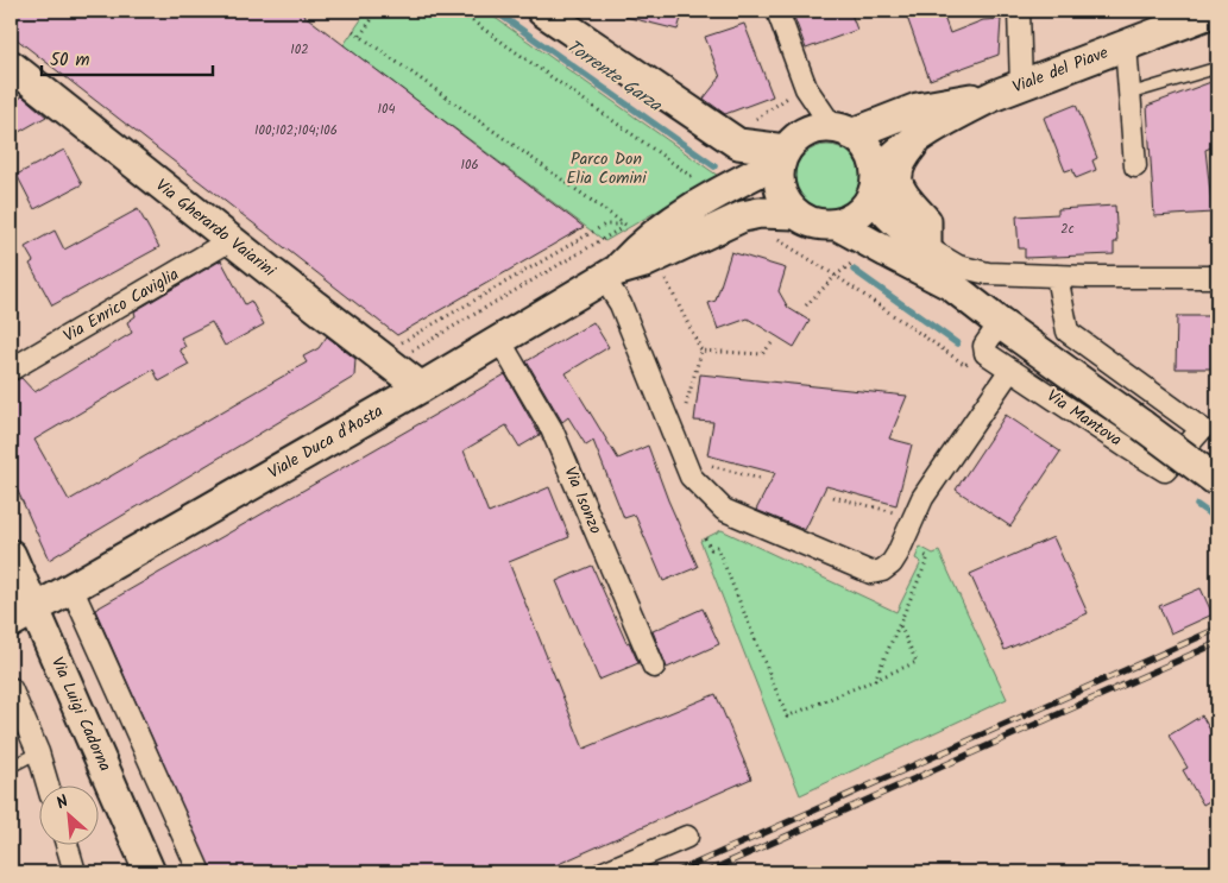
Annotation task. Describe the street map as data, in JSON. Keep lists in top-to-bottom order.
{
  "streets": {
    "main road": [
      "Viale del Piave",
      "Via Gherardo Vaiarini",
      "Viale Duca d'Aosta",
      "Via Luigi Cadorna"
    ],
    "street": ["Via Enrico Caviglia", "Via Mantova", "Via Isonzo"]
  },
  "crossings": [
    ["Viale del Piave", "Viale Duca d'Aosta"],
    ["Via Gherardo Vaiarini", "Via Enrico Caviglia"],
    ["Via Gherardo Vaiarini", "Viale Duca d'Aosta"],
    ["Viale Duca d'Aosta", "Via Isonzo"],
    ["Viale Duca d'Aosta", "Via Luigi Cadorna"]
  ],
  "water": ["Torrente Garza"],
  "parks": ["Parco Don Elia Comini"],
  "house_numbers": [
    "102",
    "104",
    "100;102;104;106",
    "106",
    "2c"
  ],
  "scale_bar": "50 m",
  "north": "top left"
}
